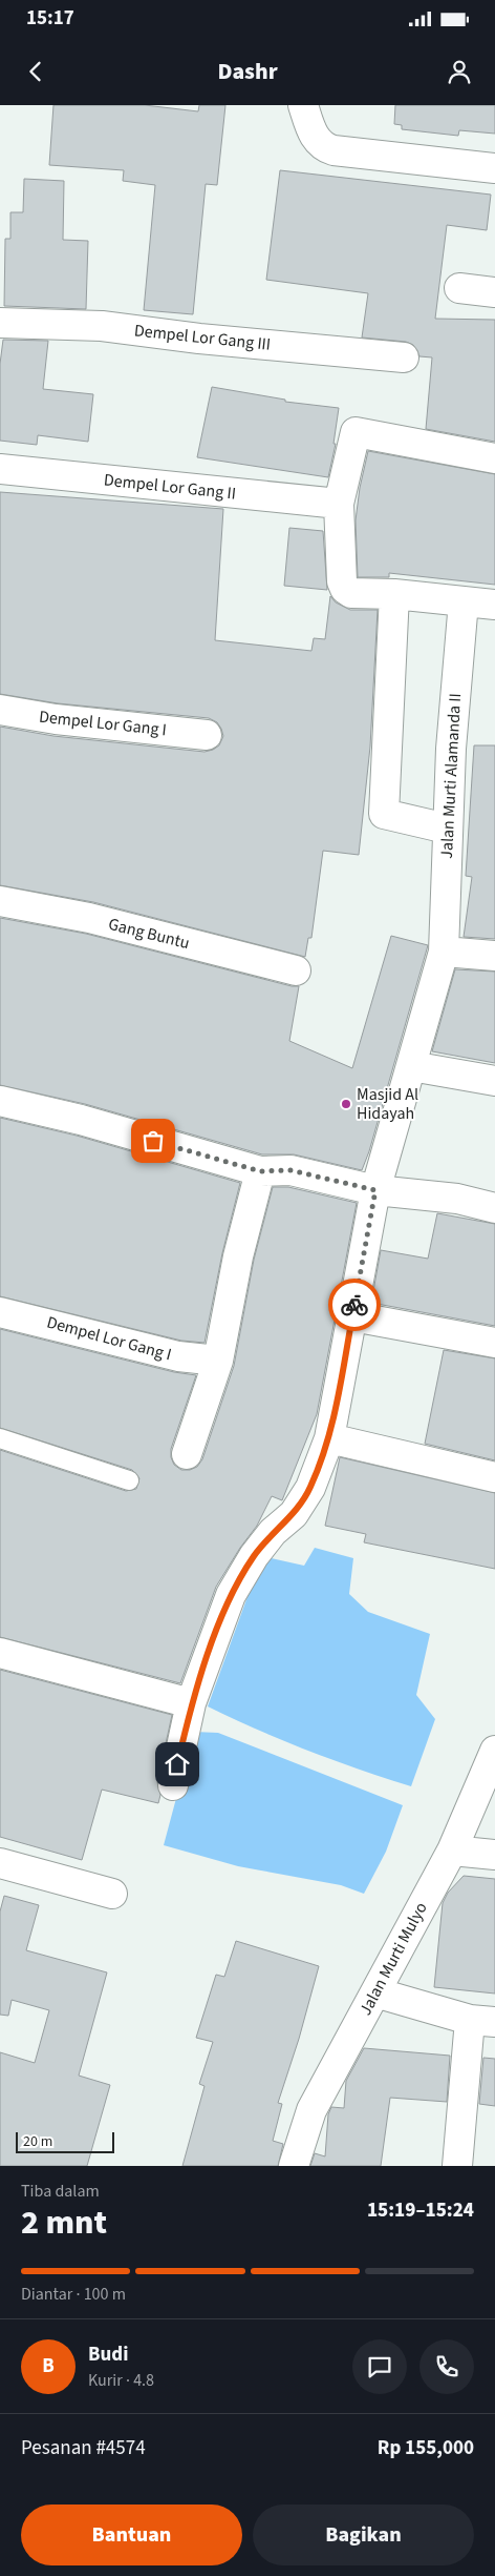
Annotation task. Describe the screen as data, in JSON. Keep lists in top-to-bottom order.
{
  "streets": {
    "street": [
      "Dempel Lor Gang III",
      "Dempel Lor Gang II",
      "Dempel Lor Gang I",
      "Jalan Murti Alamanda II",
      "Gang Buntu",
      "Jalan Murti Mulyo"
    ]
  },
  "places": ["Masjid Al Hidayah"],
  "scale_bar": "20 m",
  "page": {
    "status": "15:17",
    "header": "Dashr",
    "scale": "20 m",
    "heading": ["2 mnt", "Tiba dalam", "15:19–15:24"],
    "panel": [
      "Budi",
      "Kurir · 4.8",
      "Pesanan #4574",
      "Rp 155,000"
    ],
    "bar": "Diantar · 100 m",
    "round": "B",
    "buttons": ["Bantuan", "Bagikan"]
  }
}
